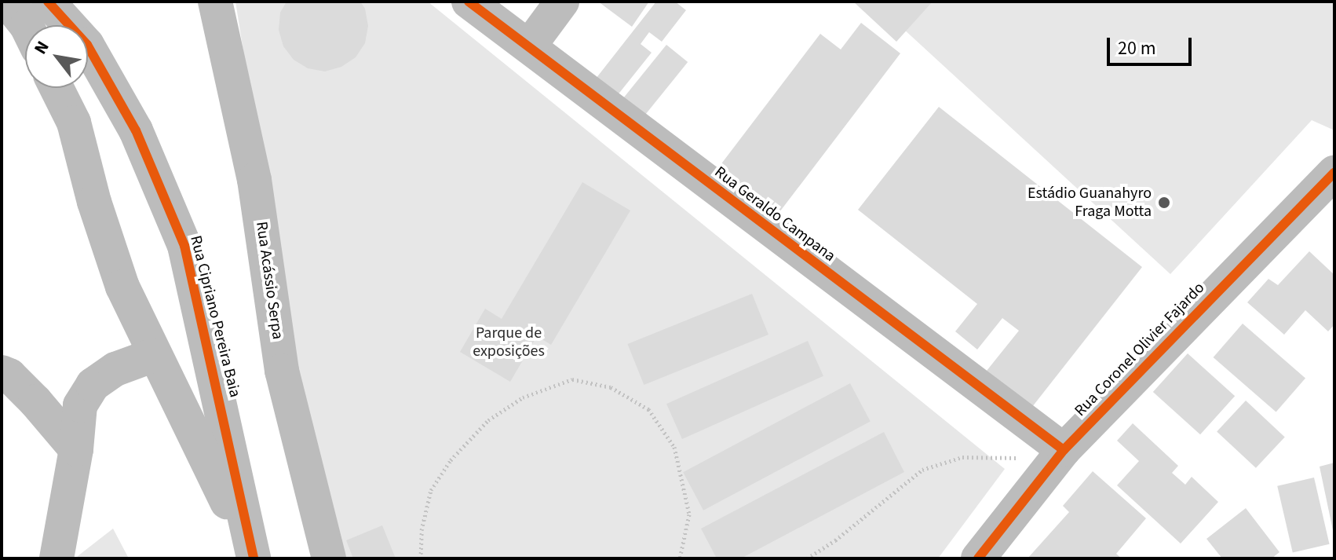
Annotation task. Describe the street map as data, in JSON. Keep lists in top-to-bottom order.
{
  "streets": {
    "street": [
      "Rua Geraldo Campana",
      "Rua Acássio Serpa",
      "Rua Cipriano Pereira Baia",
      "Rua Coronel Olivier Fajardo"
    ]
  },
  "crossings": [
    ["Rua Geraldo Campana", "Rua Coronel Olivier Fajardo"]
  ],
  "parks": ["Parque de exposições"],
  "places": ["Estádio Guanahyro Fraga Motta"],
  "scale_bar": "20 m",
  "north": "top left"
}
